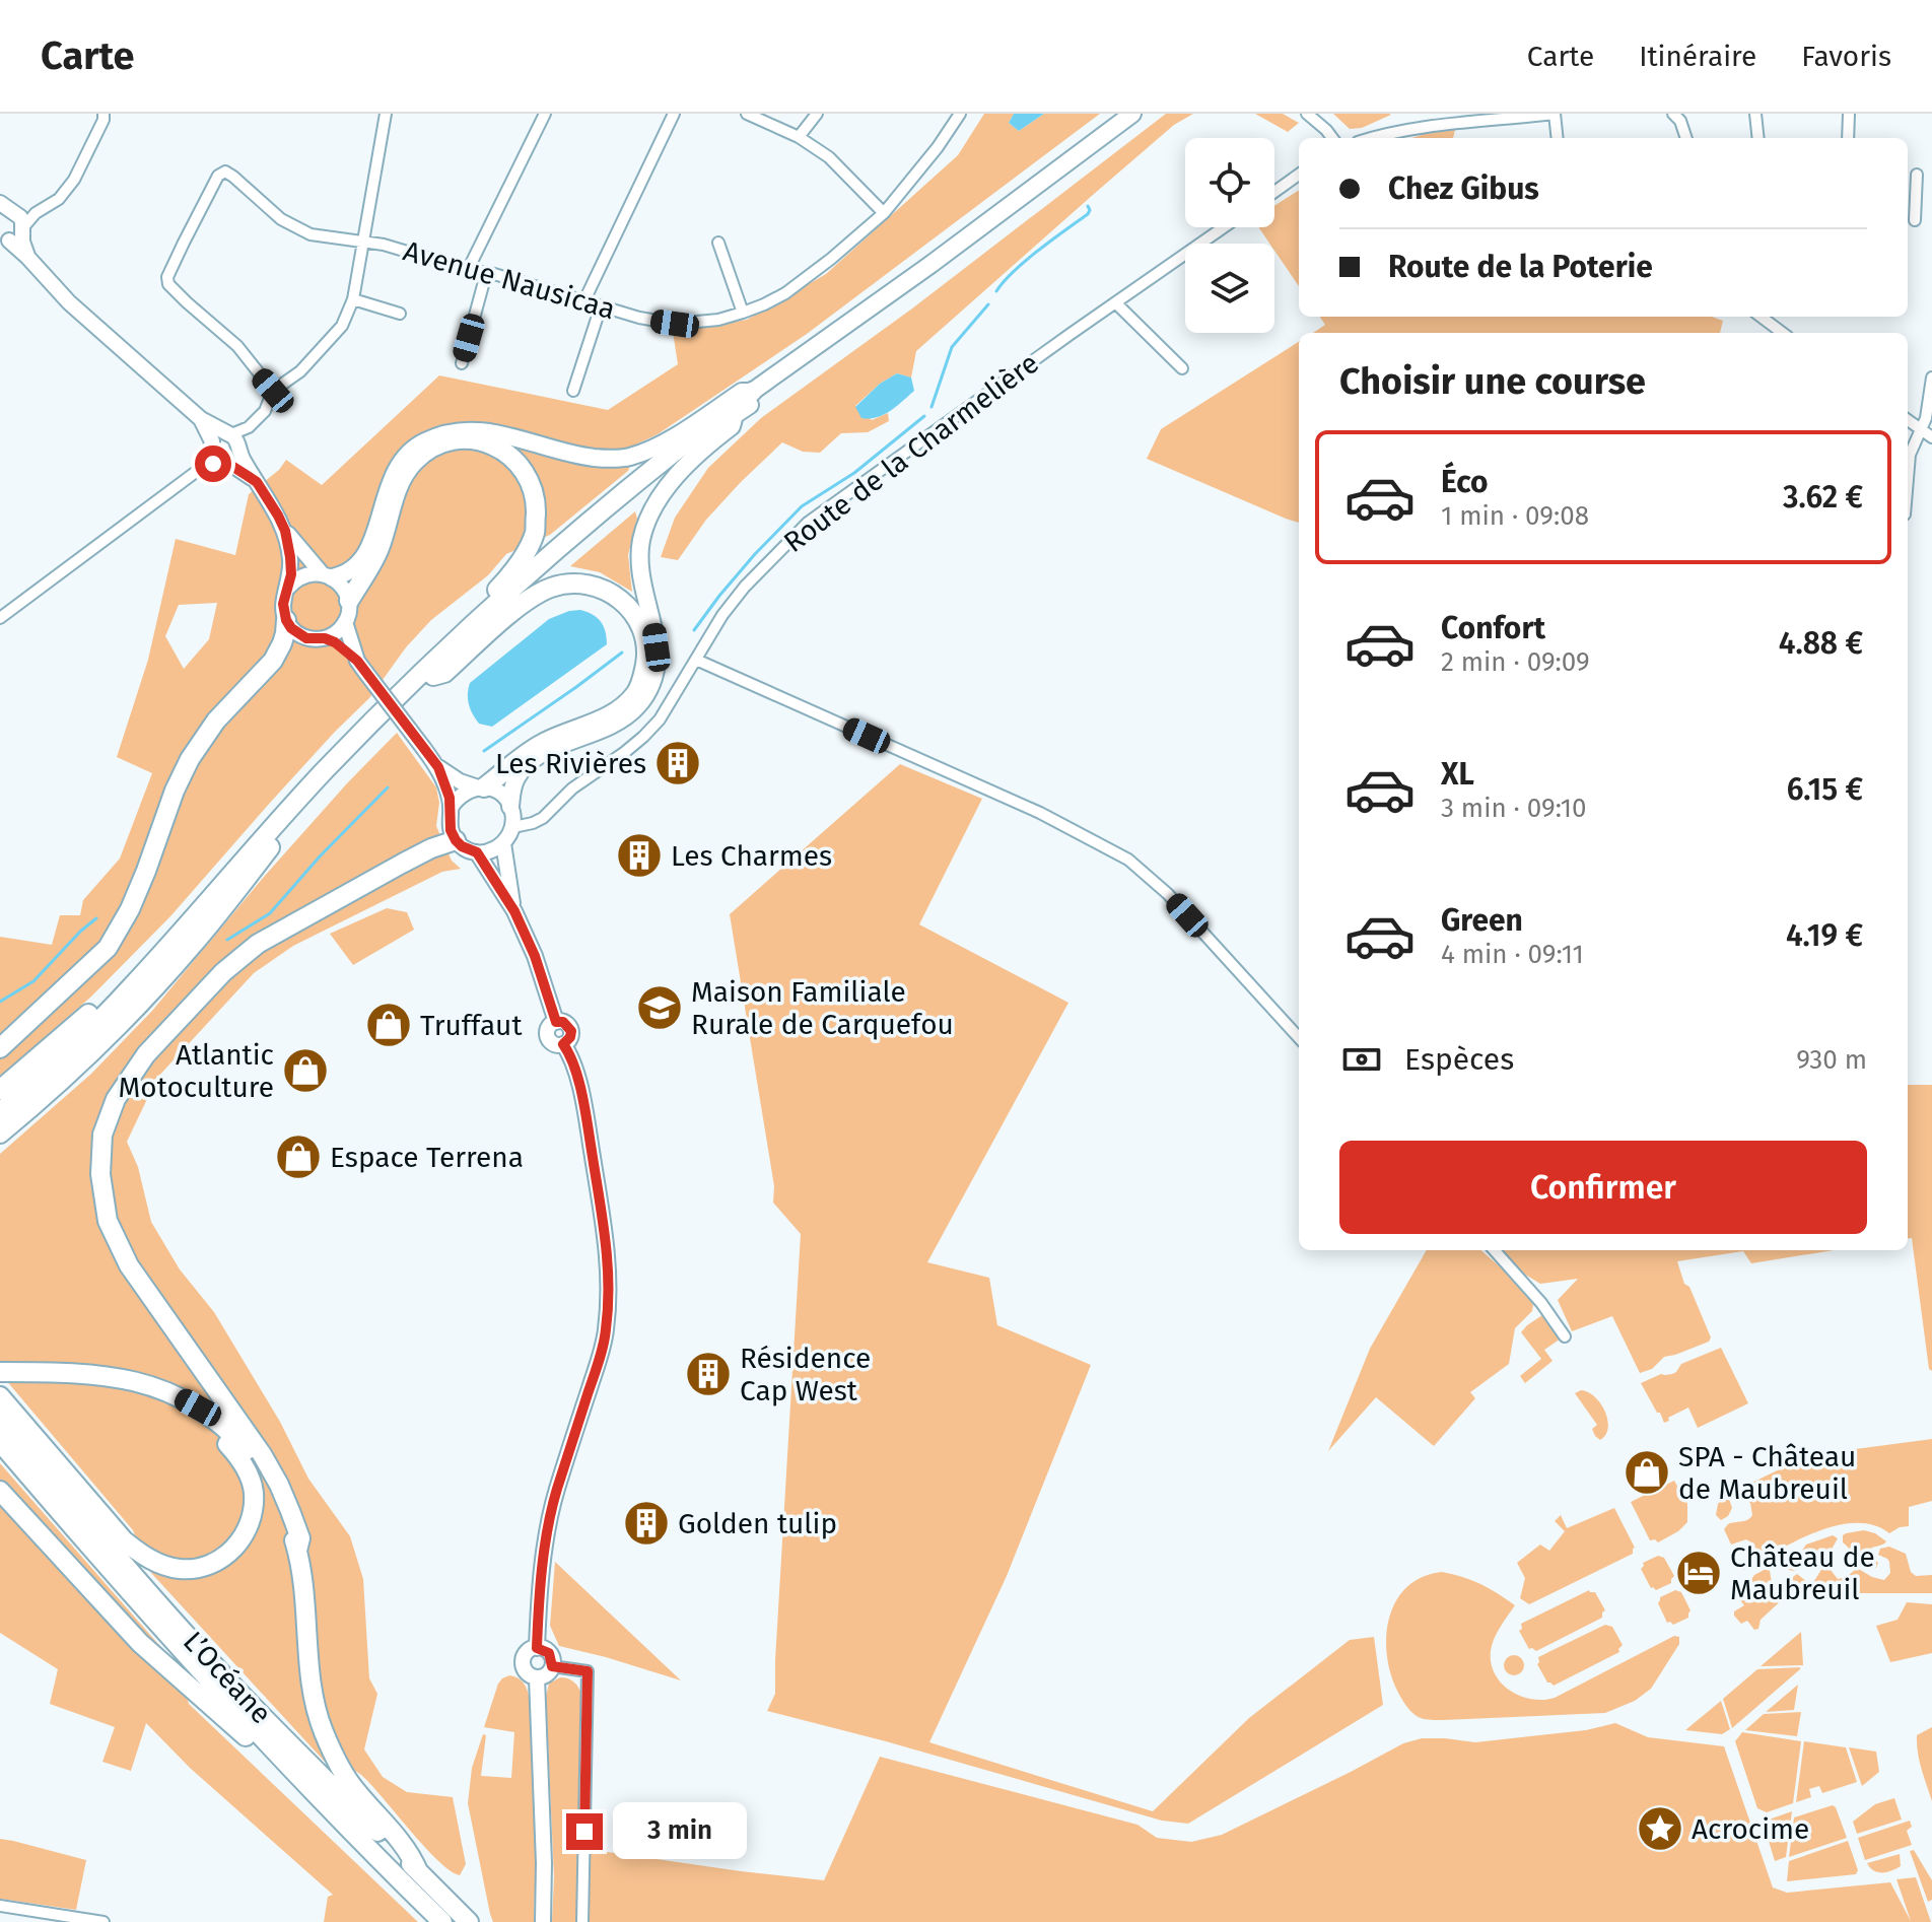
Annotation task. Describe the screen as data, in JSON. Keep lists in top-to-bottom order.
{
  "streets": {
    "highway": ["L’Océane"],
    "street": ["Avenue Nausicaa", "Route de la Charmelière"]
  },
  "places": {
    "building": [
      "Les Rivières",
      "Les Charmes",
      "Résidence Cap West",
      "Golden tulip"
    ],
    "school or university": ["Maison Familiale Rurale de Carquefou"],
    "shop": [
      "Truffaut",
      "Atlantic Motoculture",
      "Espace Terrena",
      "SPA - Château de Maubreuil"
    ],
    "hotel": ["Château de Maubreuil"],
    "place": ["Acrocime"]
  },
  "page": {
    "header": "Carte",
    "nav": ["Carte", "Itinéraire", "Favoris"],
    "banner": ["Chez Gibus", "Route de la Poterie"],
    "heading": "Choisir une course",
    "list": [
      {
        "name": "Éco",
        "note": "1 min · 09:08",
        "value": "3.62 €"
      },
      {
        "name": "Confort",
        "note": "2 min · 09:09",
        "value": "4.88 €"
      },
      {
        "name": "XL",
        "note": "3 min · 09:10",
        "value": "6.15 €"
      },
      {
        "name": "Green",
        "note": "4 min · 09:11",
        "value": "4.19 €"
      }
    ],
    "pay": ["Espèces", "930 m"],
    "buttons": "Confirmer",
    "bubble": "3 min"
  }
}
